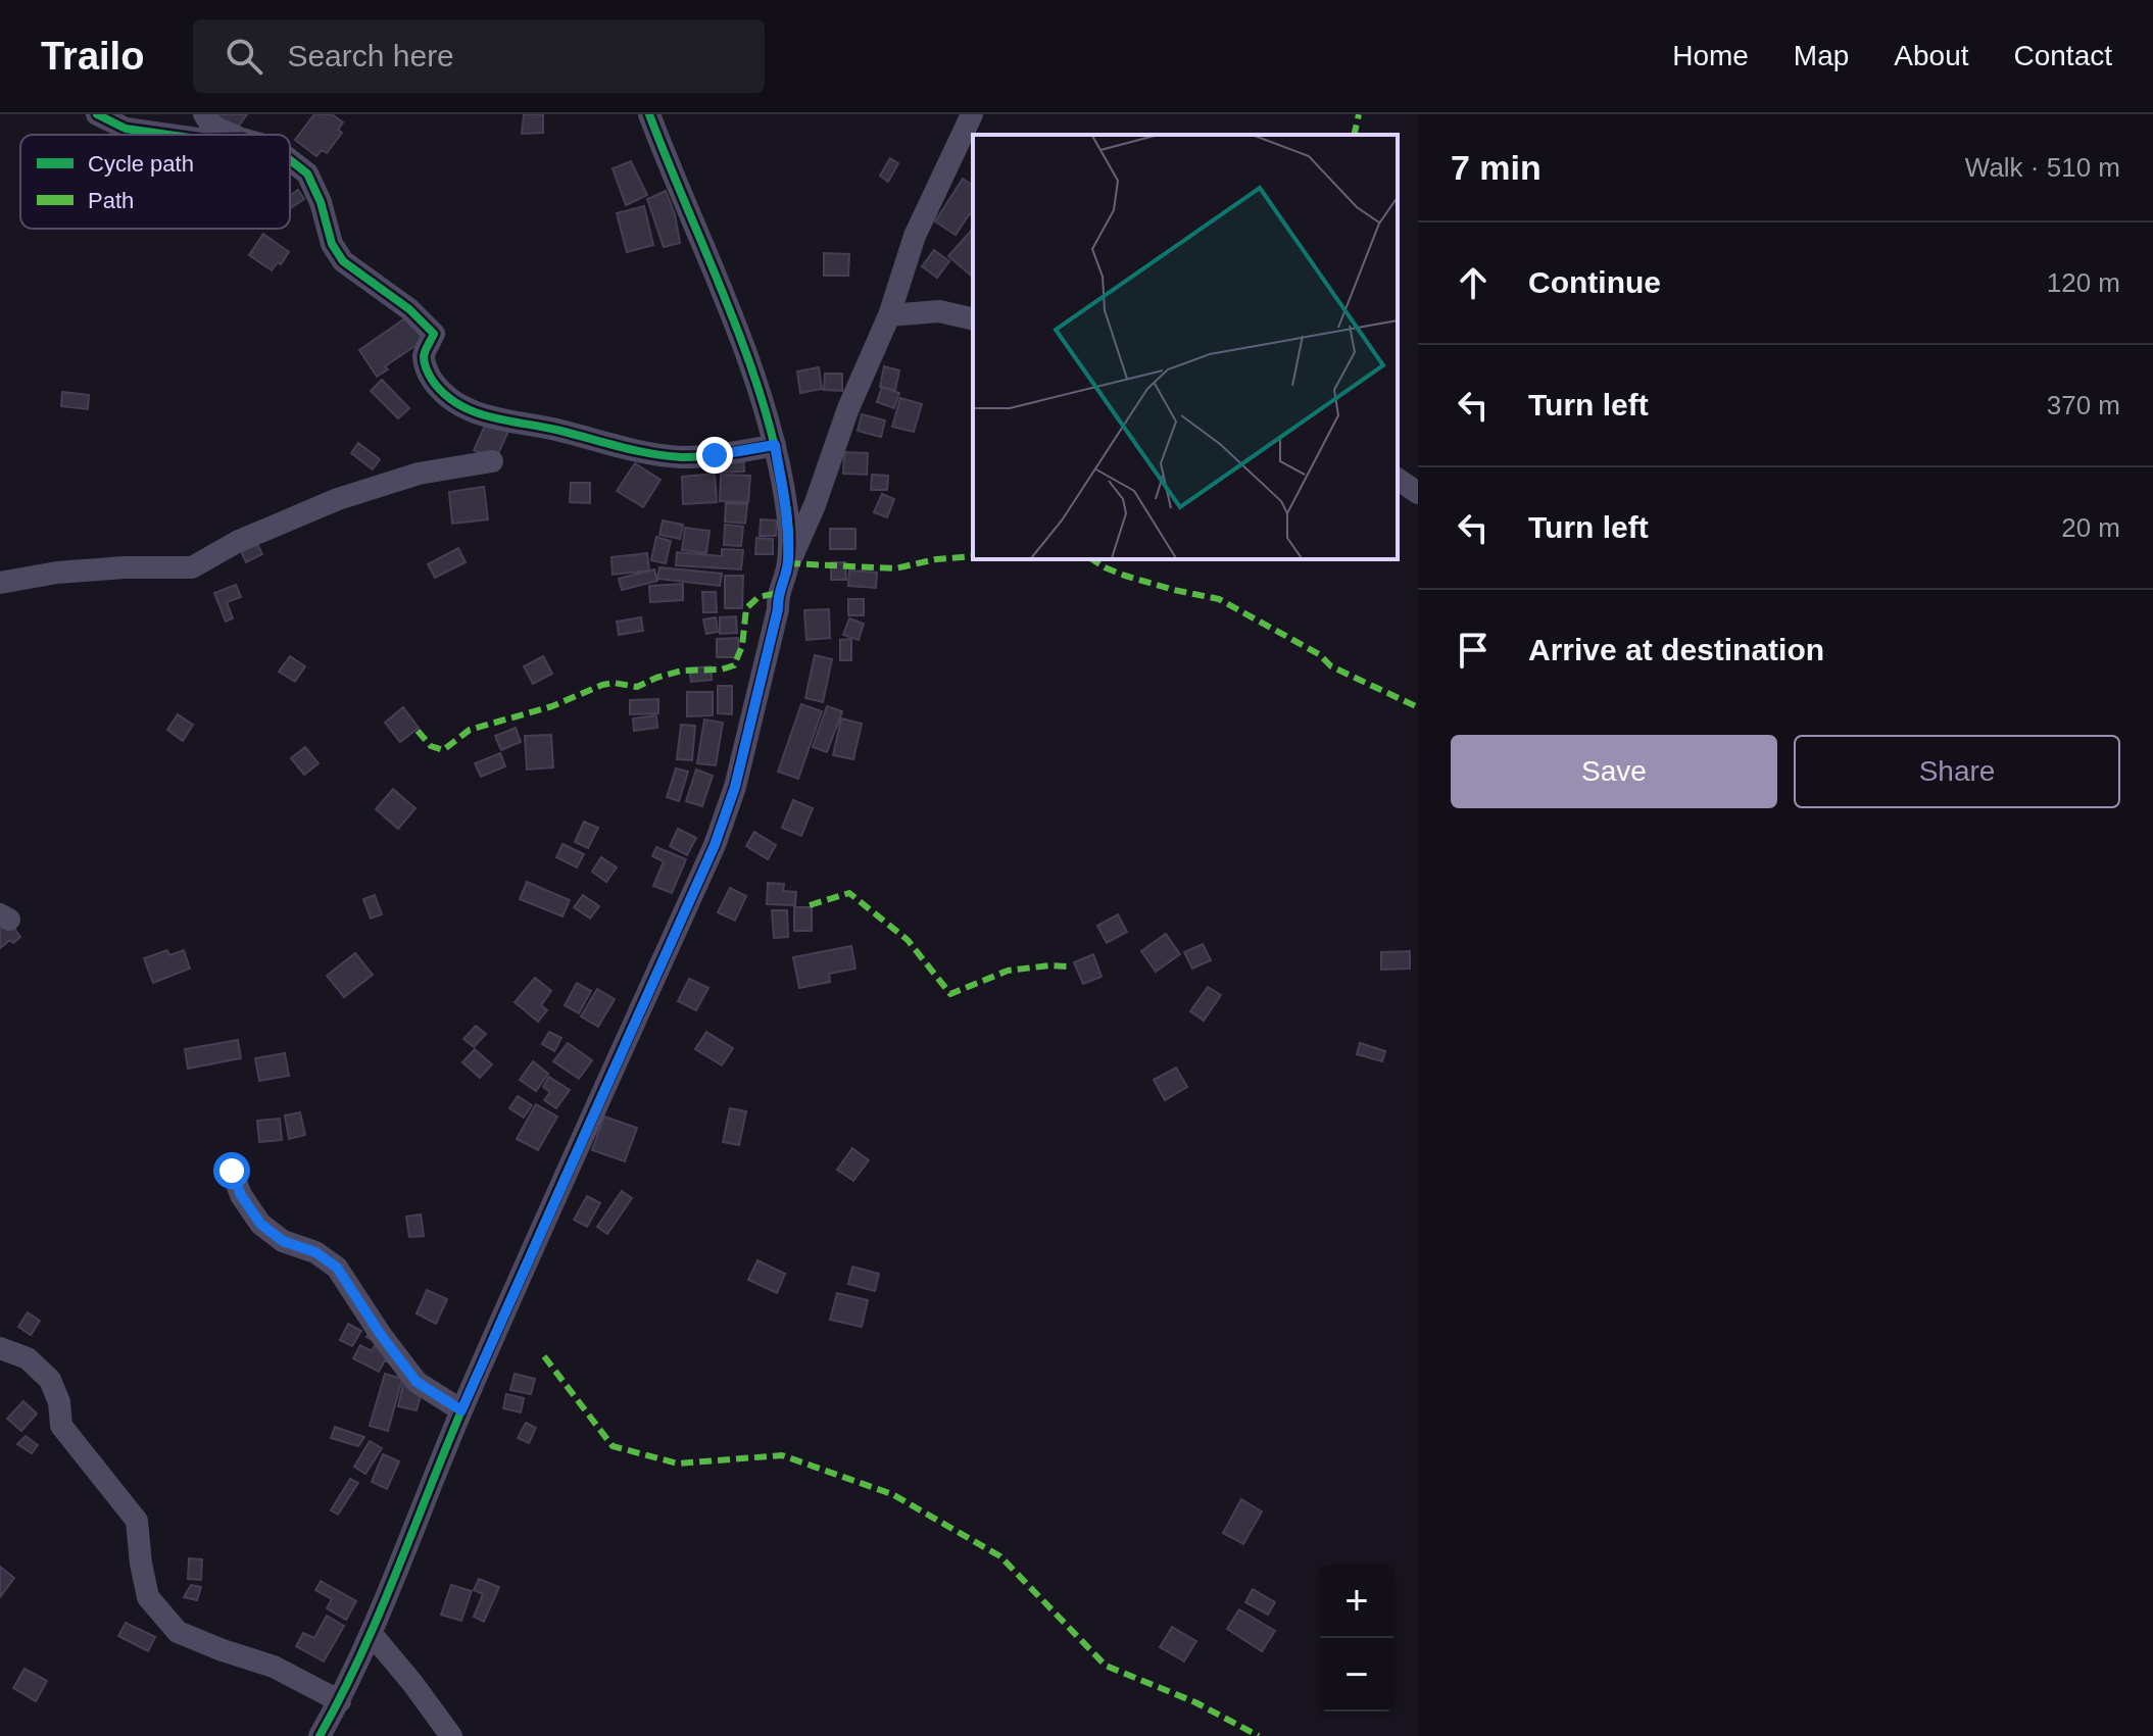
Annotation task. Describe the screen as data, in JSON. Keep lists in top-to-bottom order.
{
  "legend": ["Cycle path", "Path"],
  "page": {
    "header": "Trailo",
    "search": "Search here",
    "nav": [
      "Home",
      "Map",
      "About",
      "Contact"
    ],
    "heading": ["7 min", "Walk · 510 m"],
    "list": [
      ["Continue", "120 m"],
      ["Turn left", "370 m"],
      ["Turn left", "20 m"],
      "Arrive at destination"
    ],
    "buttons": ["Save", "Share"],
    "map_buttons": ["+", "−"]
  }
}
